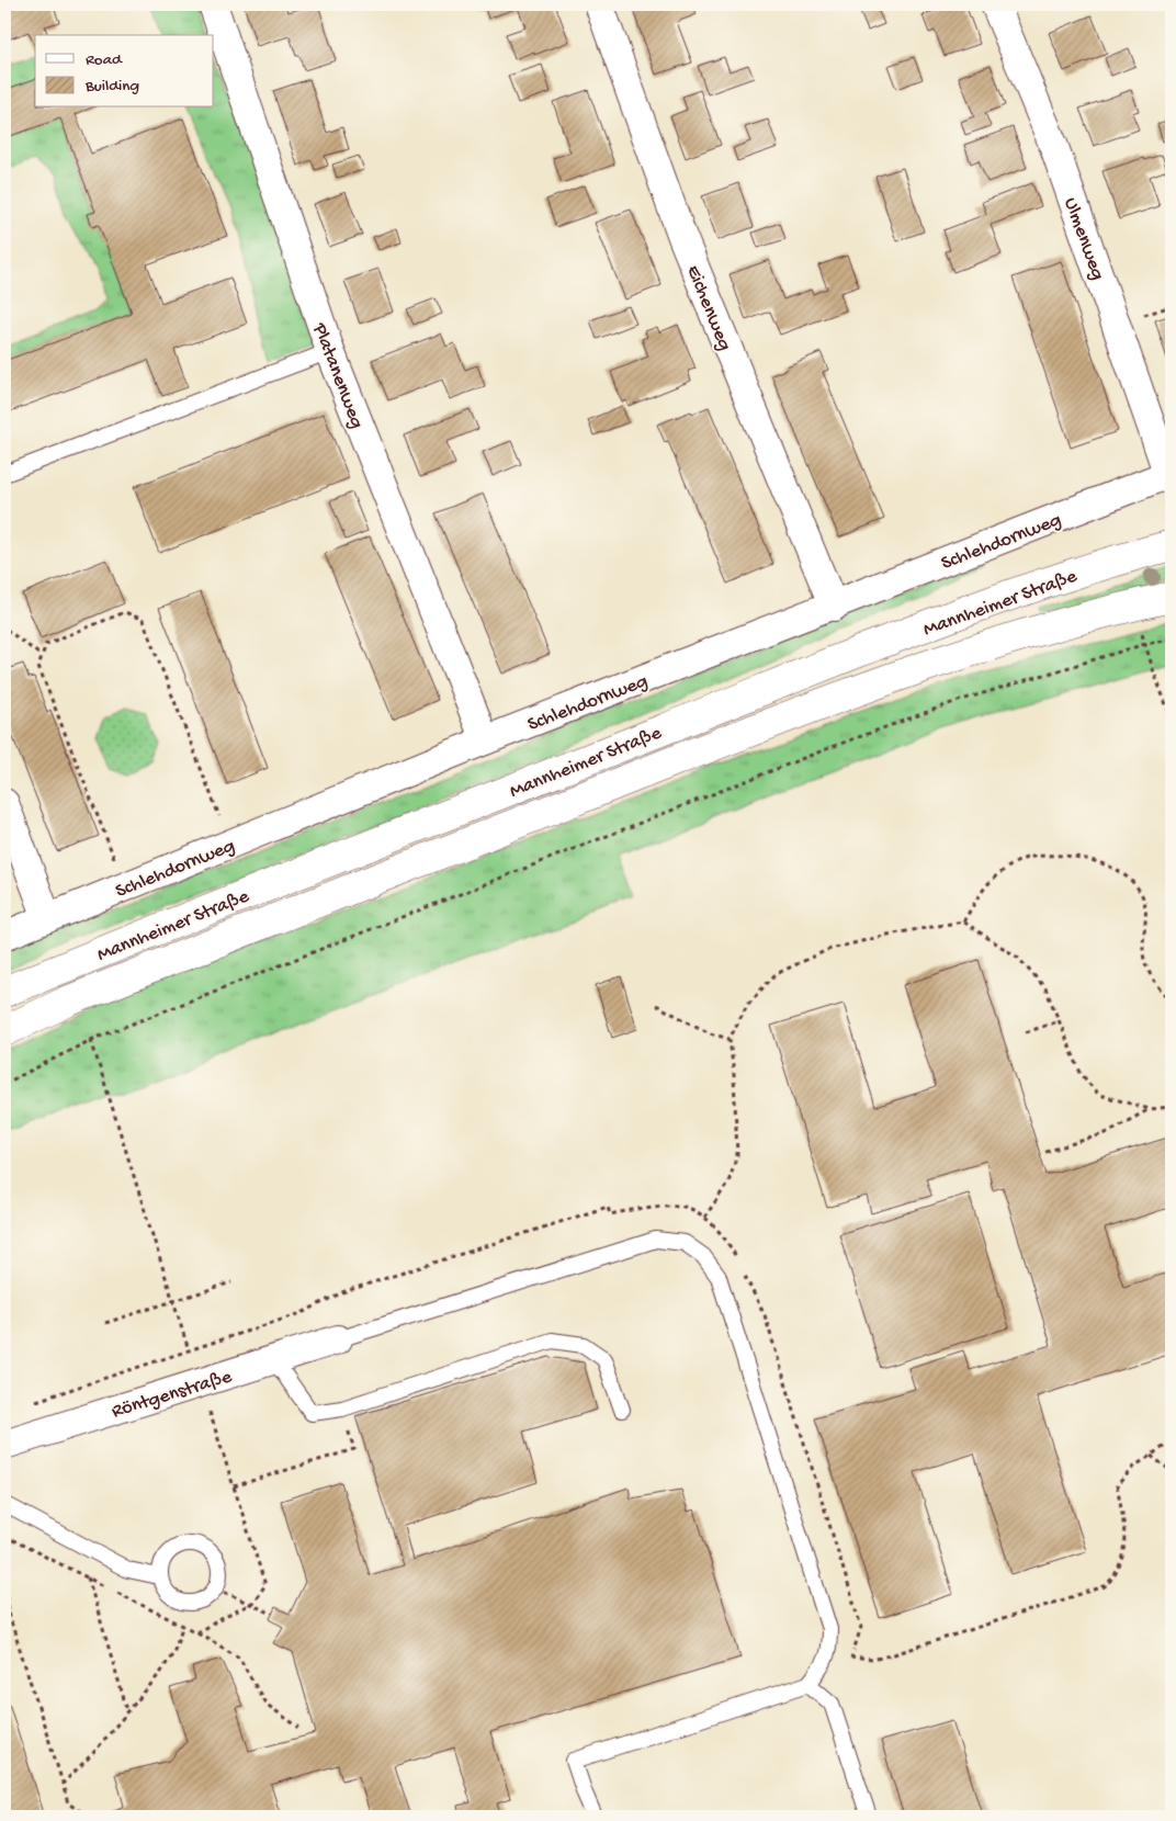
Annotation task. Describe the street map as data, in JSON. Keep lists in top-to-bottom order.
{
  "streets": {
    "main road": ["Mannheimer Straße"],
    "street": [
      "Ulmenweg",
      "Eichenweg",
      "Platanenweg",
      "Schlehdornweg",
      "Röntgenstraße"
    ]
  },
  "crossings": [
    ["Ulmenweg", "Schlehdornweg"],
    ["Eichenweg", "Schlehdornweg"],
    ["Platanenweg", "Schlehdornweg"]
  ],
  "legend": ["Road", "Building"]
}
